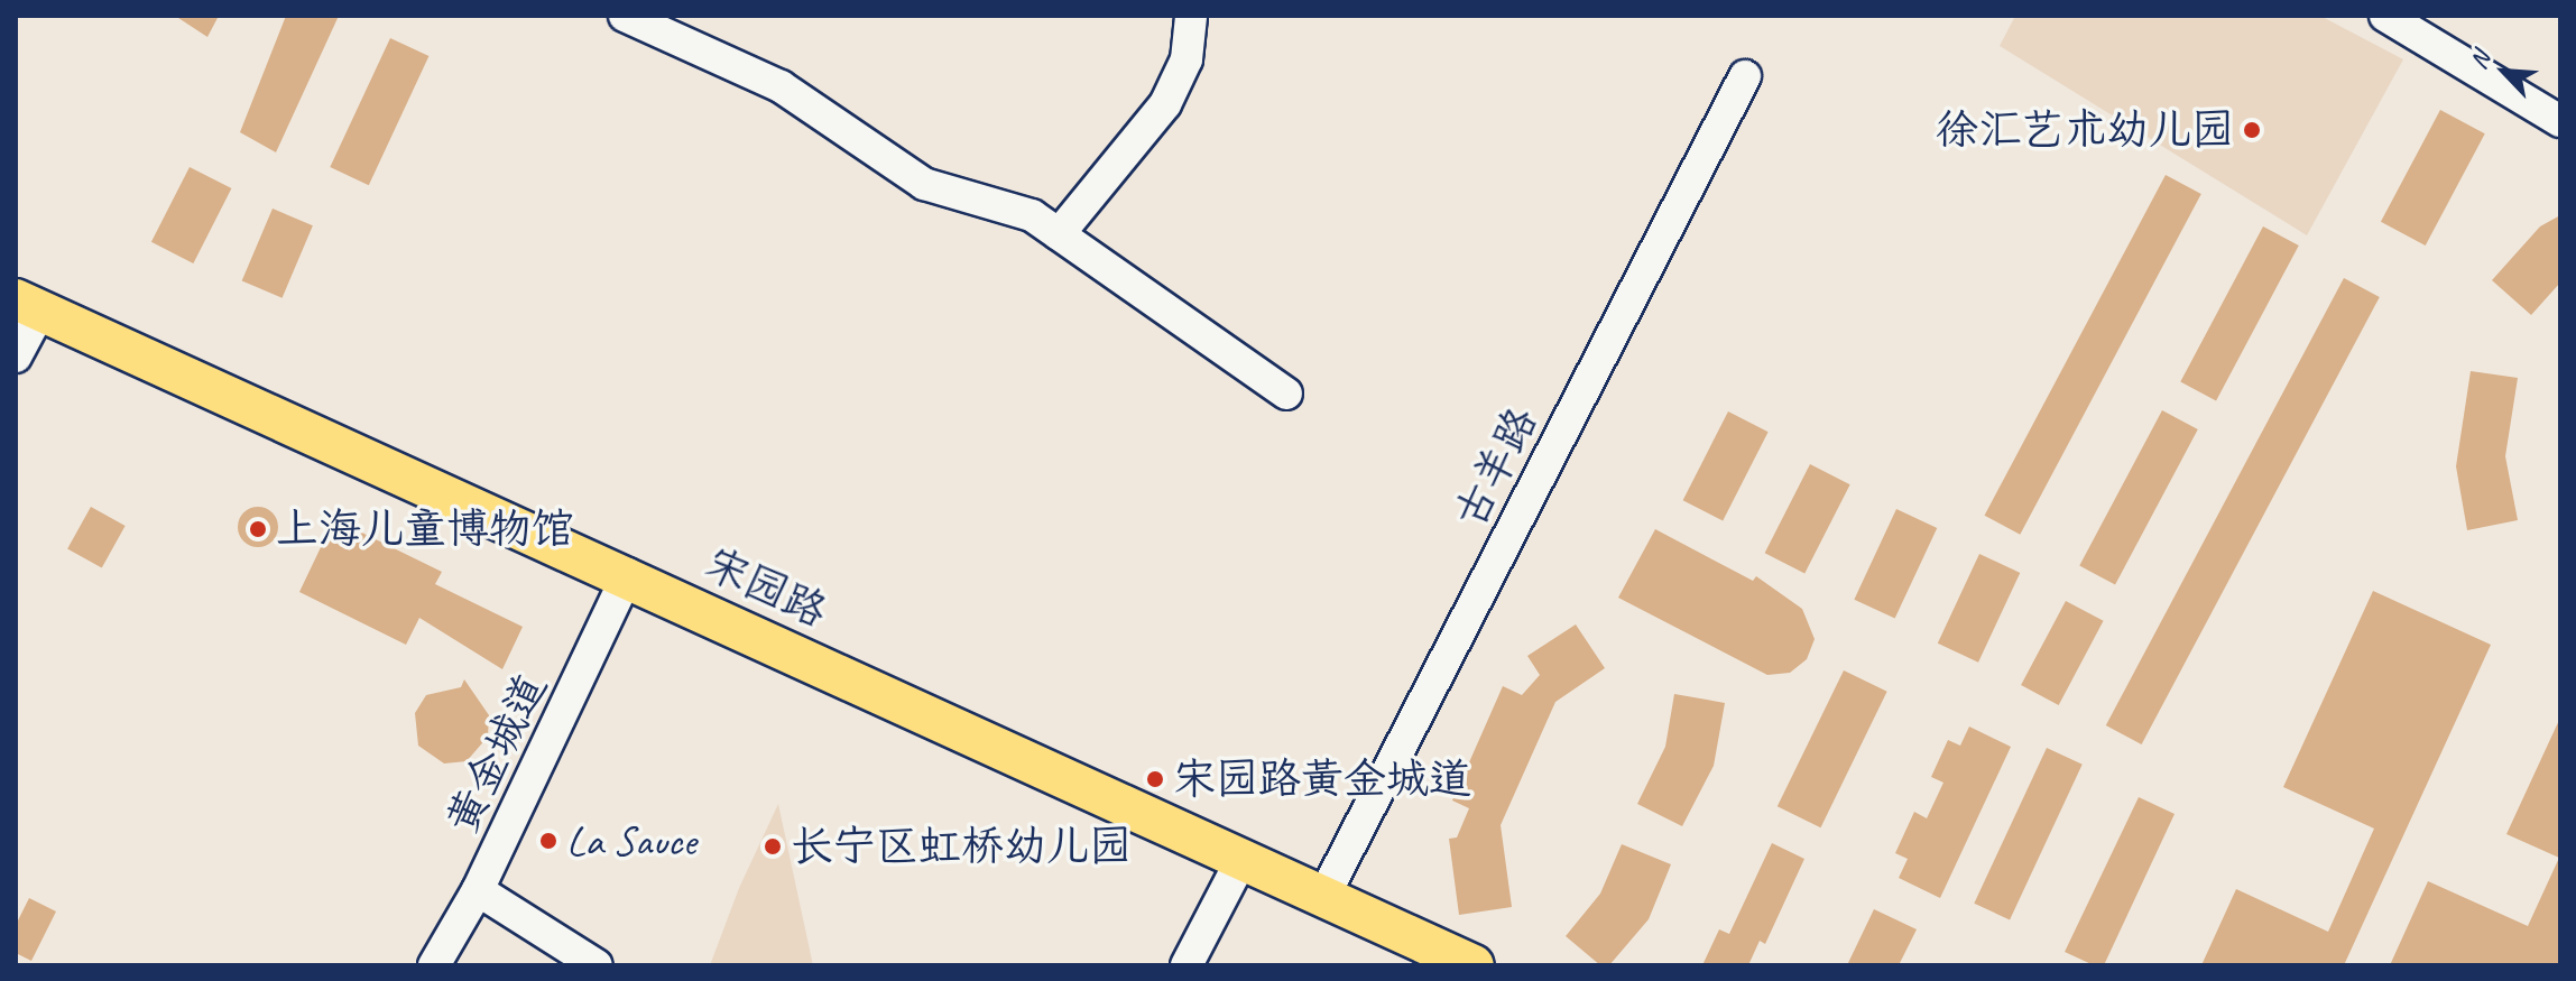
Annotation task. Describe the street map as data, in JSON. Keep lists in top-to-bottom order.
{
  "streets": {
    "main road": ["宋园路"],
    "street": ["古羊路", "黄金城道"]
  },
  "crossings": [
    ["古羊路", "宋园路"],
    ["宋园路", "黄金城道"]
  ],
  "places": [
    "徐汇艺术幼儿园",
    "上海儿童博物馆",
    "宋园路黄金城道",
    "La Sauce",
    "长宁区虹桥幼儿园"
  ],
  "north": "top left"
}
